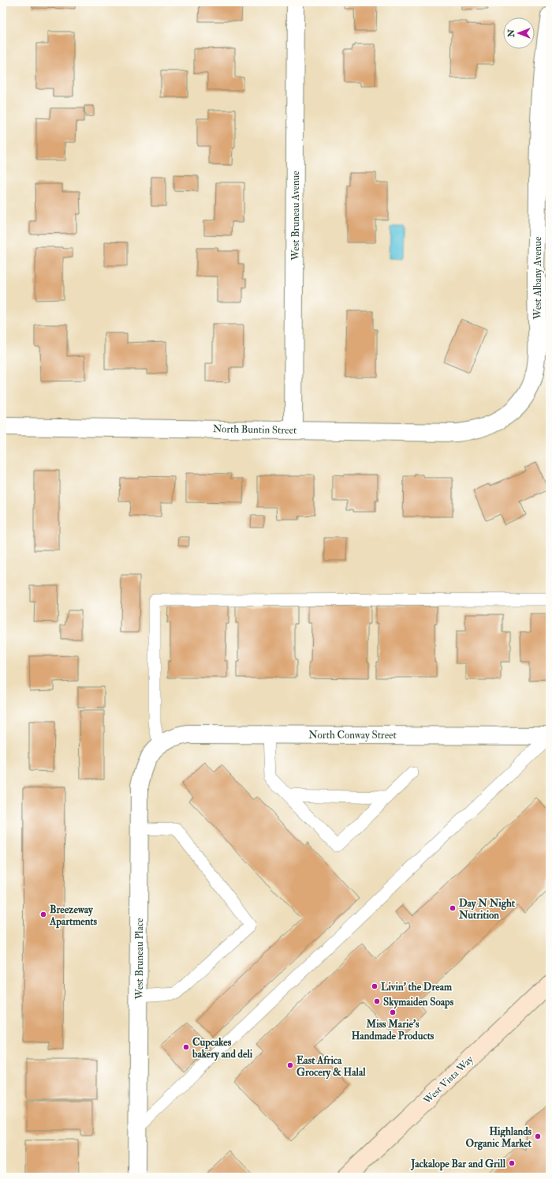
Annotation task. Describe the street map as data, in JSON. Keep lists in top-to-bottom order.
{
  "streets": {
    "main road": ["West Vista Way"],
    "street": [
      "West Bruneau Avenue",
      "West Albany Avenue",
      "North Buntin Street",
      "North Conway Street",
      "West Bruneau Place"
    ]
  },
  "crossings": [
    ["West Bruneau Avenue", "North Buntin Street"],
    ["West Albany Avenue", "North Buntin Street"],
    ["North Conway Street", "West Bruneau Place"]
  ],
  "places": [
    "Day N Night Nutrition",
    "Breezeway Apartments",
    "Livin' the Dream",
    "Skymaiden Soaps",
    "Miss Marie's Handmade Products",
    "Cupcakes bakery and deli",
    "East Africa Grocery & Halal",
    "Highlands Organic Market",
    "Jackalope Bar and Grill"
  ],
  "north": "left"
}
